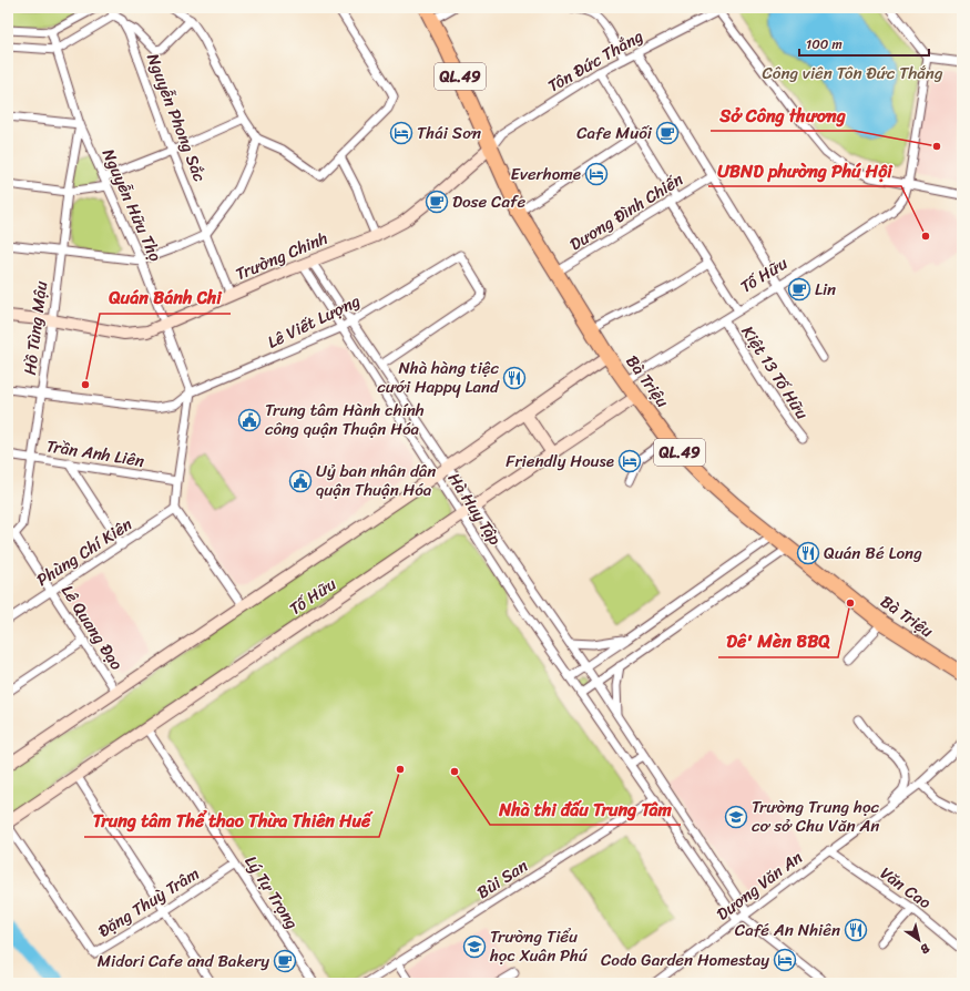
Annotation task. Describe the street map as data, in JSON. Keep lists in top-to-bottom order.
{
  "streets": {
    "highway": ["QL.49", "Bà Triệu"],
    "main road": ["Trường Chinh", "Tố Hữu"],
    "street": [
      "Tôn Đức Thắng",
      "Nguyễn Phong Sắc",
      "Nguyễn Hữu Thọ",
      "Dương Đình Chiến",
      "Lê Viết Lượng",
      "Hồ Tùng Mậu",
      "Kiệt 13 Tố Hữu",
      "Trần Anh Liên",
      "Hà Huy Tập",
      "Phùng Chí Kiên",
      "Lê Quang Đạo",
      "Bùi San",
      "Dương Văn An",
      "Văn Cao",
      "Lý Tự Trọng",
      "Đặng Thuỳ Trâm"
    ]
  },
  "crossings": [
    ["Tôn Đức Thắng", "Trường Chinh"],
    ["Tôn Đức Thắng", "Tố Hữu"],
    ["Tôn Đức Thắng", "Bà Triệu"],
    ["Nguyễn Phong Sắc", "Trường Chinh"],
    ["Nguyễn Hữu Thọ", "Trường Chinh"],
    ["Nguyễn Hữu Thọ", "Lê Viết Lượng"],
    ["Nguyễn Hữu Thọ", "Hồ Tùng Mậu"],
    ["Nguyễn Hữu Thọ", "Trần Anh Liên"],
    ["Nguyễn Hữu Thọ", "Phùng Chí Kiên"],
    ["Dương Đình Chiến", "Bà Triệu"],
    ["Trường Chinh", "Hồ Tùng Mậu"],
    ["Trường Chinh", "Bà Triệu"],
    ["Trường Chinh", "Hà Huy Tập"],
    ["Tố Hữu", "Kiệt 13 Tố Hữu"],
    ["Tố Hữu", "Bà Triệu"],
    ["Tố Hữu", "Hà Huy Tập"],
    ["Tố Hữu", "Lê Quang Đạo"],
    ["Tố Hữu", "Lý Tự Trọng"],
    ["Tố Hữu", "Đặng Thuỳ Trâm"],
    ["Lê Viết Lượng", "Hồ Tùng Mậu"],
    ["Lê Viết Lượng", "Hà Huy Tập"],
    ["Hồ Tùng Mậu", "Trần Anh Liên"],
    ["Hồ Tùng Mậu", "Lê Quang Đạo"],
    ["Hà Huy Tập", "Bùi San"],
    ["Hà Huy Tập", "Dương Văn An"],
    ["Phùng Chí Kiên", "Lê Quang Đạo"],
    ["Dương Văn An", "Văn Cao"],
    ["Lý Tự Trọng", "Đặng Thuỳ Trâm"]
  ],
  "parks": ["Công viên Tôn Đức Thắng"],
  "places": {
    "hotel": [
      "Thái Sơn",
      "Everhome",
      "Friendly House",
      "Codo Garden Homestay"
    ],
    "cafe": [
      "Cafe Muối",
      "Dose Cafe",
      "Lin",
      "Midori Cafe and Bakery"
    ],
    "other": [
      "Sở Công thương",
      "UBND phường Phú Hội",
      "Quán Bánh Chi",
      "Dê' Mèn BBQ",
      "Trung tâm Thể thao Thừa Thiên Huế",
      "Nhà thi đấu Trung Tâm"
    ],
    "restaurant": ["Nhà hàng tiệc cưới Happy Land", "Quán Bé Long", "Café An Nhiên"],
    "public building": ["Trung tâm Hành chính công quận Thuận Hóa", "Uỷ ban nhân dân quận Thuận Hóa"],
    "school or university": ["Trường Trung học cơ sở Chu Văn An", "Trường Tiểu học Xuân Phú"]
  },
  "scale_bar": "100 m",
  "north": "bottom right"
}
